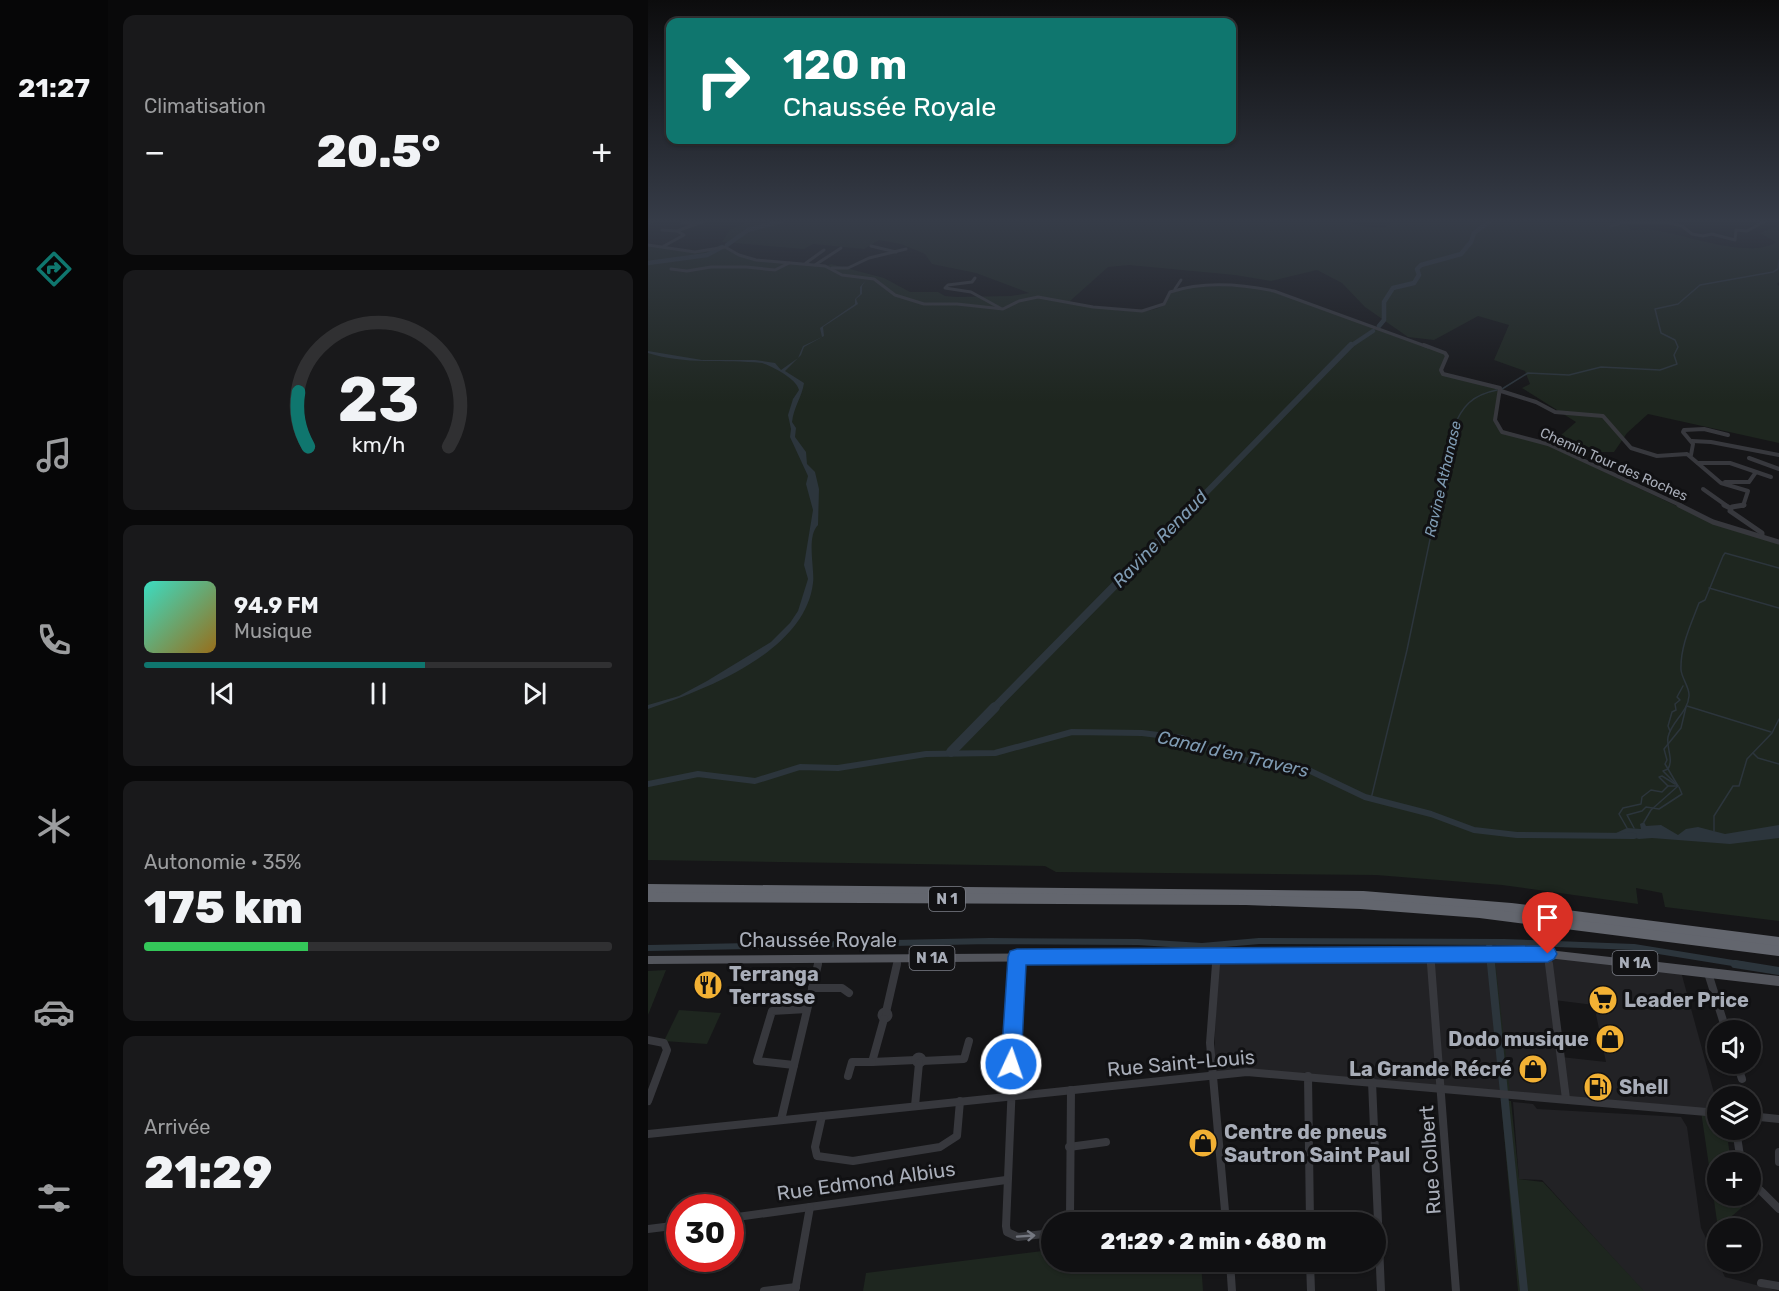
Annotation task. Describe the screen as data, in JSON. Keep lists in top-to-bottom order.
{
  "streets": {
    "highway": ["N 1"],
    "main road": ["Chaussée Royale", "N 1A"],
    "street": [
      "Chemin Tour des Roches",
      "Rue Saint-Louis",
      "Rue Colbert",
      "Rue Edmond Albius"
    ]
  },
  "crossings": [
    ["Chaussée Royale", "Rue Colbert"],
    ["Rue Saint-Louis", "Rue Colbert"]
  ],
  "water": ["Ravine Athanase", "Ravine Renaud", "Canal d'en Travers"],
  "places": {
    "restaurant": ["Terranga Terrasse"],
    "supermarket": ["Leader Price"],
    "shop": ["Dodo musique", "La Grande Récré", "Centre de pneus Sautron Saint Paul"],
    "fuel station": ["Shell"]
  },
  "page": {
    "tabs": "21:27",
    "tile": [
      "Climatisation",
      ["Autonomie · 35%", "175 km"],
      ["Arrivée", "21:29"]
    ],
    "turn": ["120 m", "Chaussée Royale"],
    "heat": ["−", "20.5°", "+"],
    "song": ["94.9 FM", "Musique"],
    "map_buttons": ["+", "−"],
    "limit": "30",
    "trip": "21:29 · 2 min · 680 m",
    "gauge": ["23", "km/h"]
  }
}
